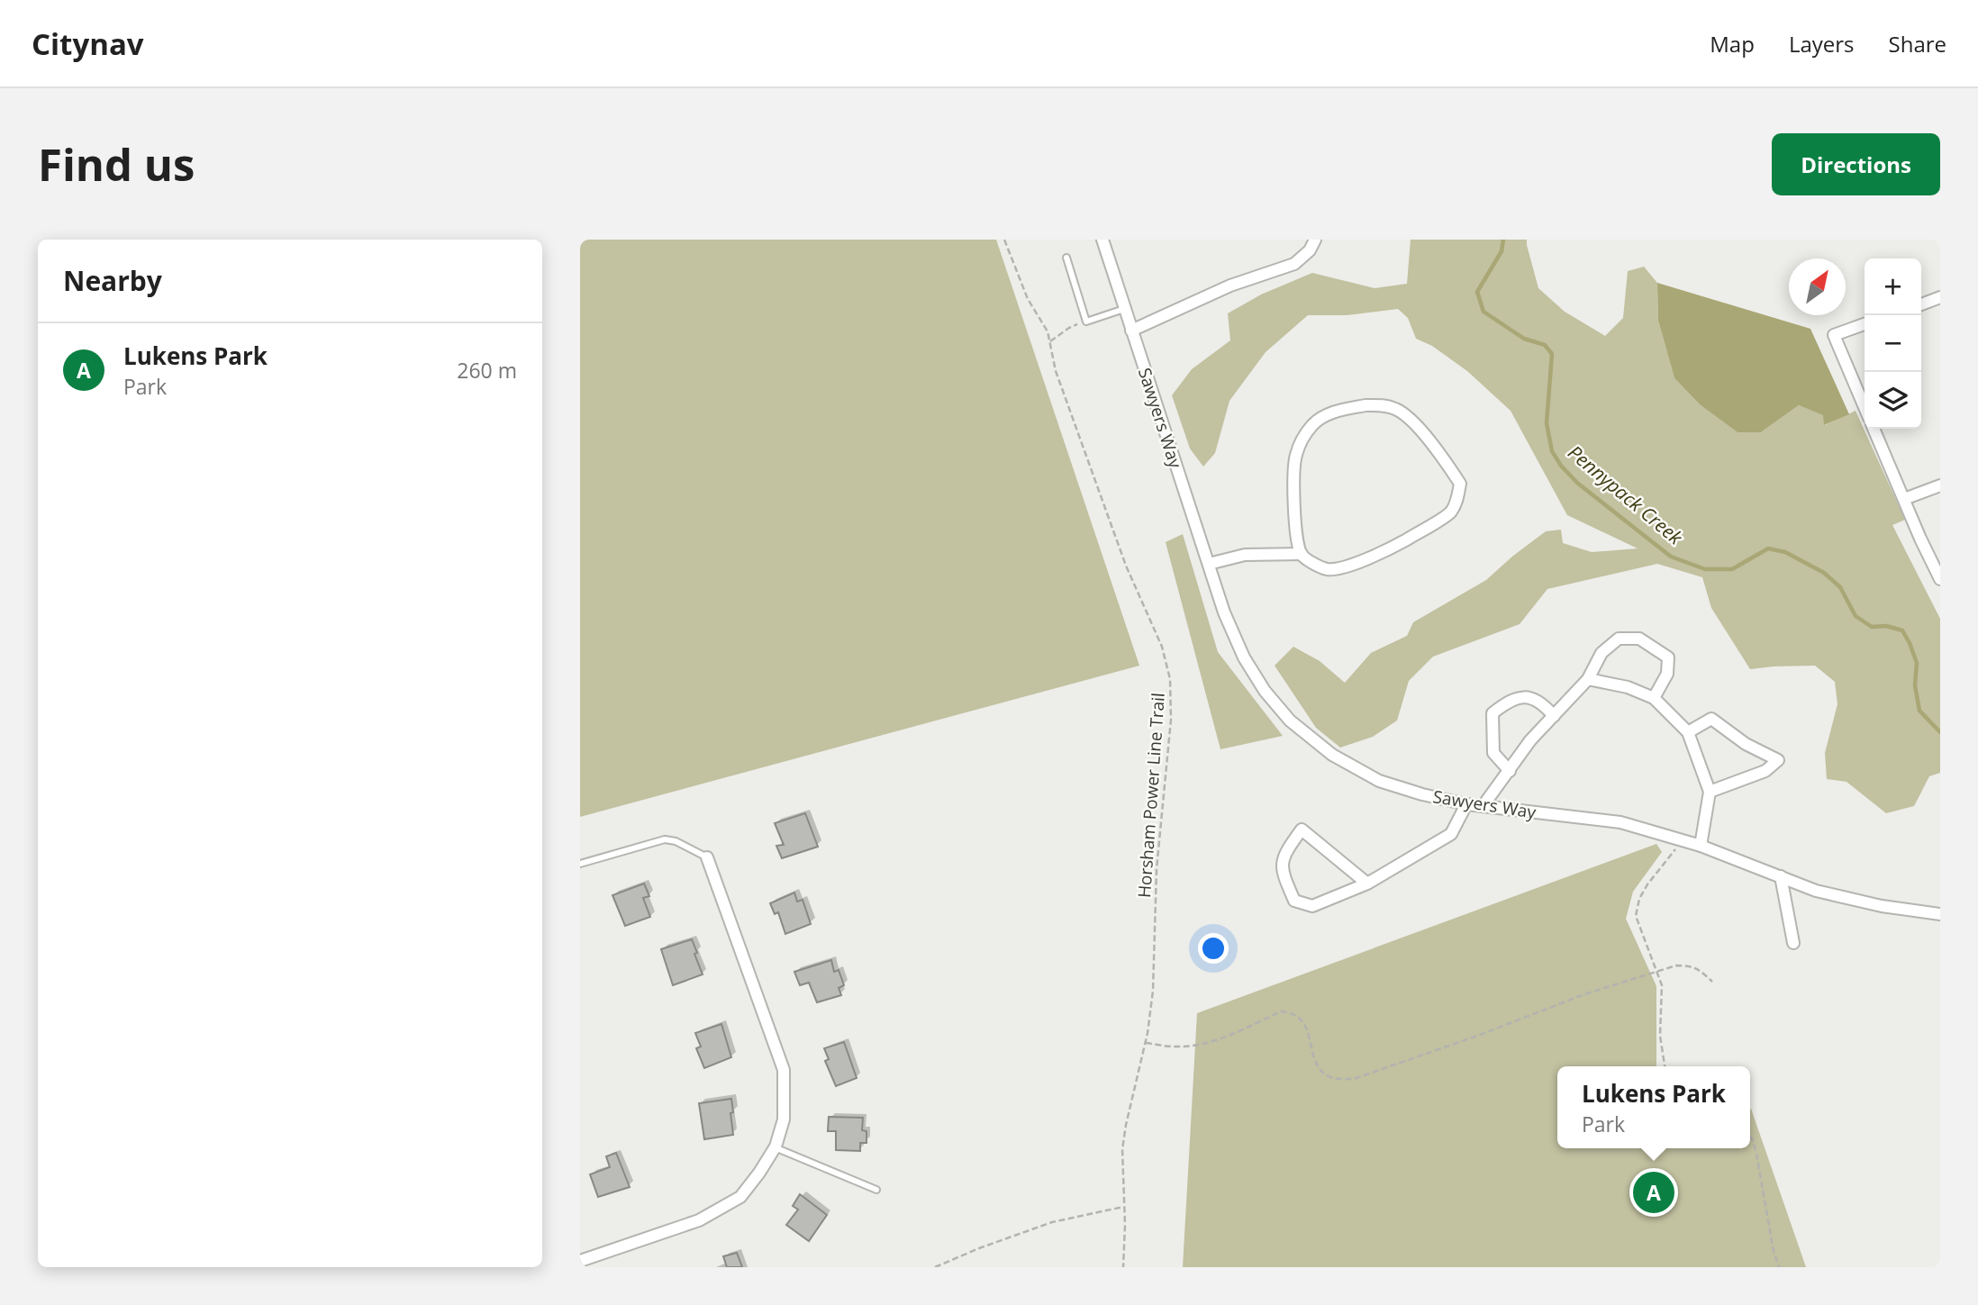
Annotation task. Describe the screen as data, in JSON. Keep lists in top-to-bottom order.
{
  "streets": {
    "street": ["Sawyers Way"],
    "path": ["Horsham Power Line Trail"]
  },
  "water": ["Pennypack Creek"],
  "north": "top right",
  "page": {
    "header": "Citynav",
    "nav": ["Map", "Layers", "Share"],
    "buttons": "Directions",
    "title": "Find us",
    "heading": "Nearby",
    "map_buttons": ["+", "−"],
    "list": [
      {
        "mark": "A",
        "name": "Lukens Park",
        "note": "Park",
        "value": "260 m"
      }
    ],
    "popup": ["Lukens Park", "Park"],
    "pins": "A"
  }
}
